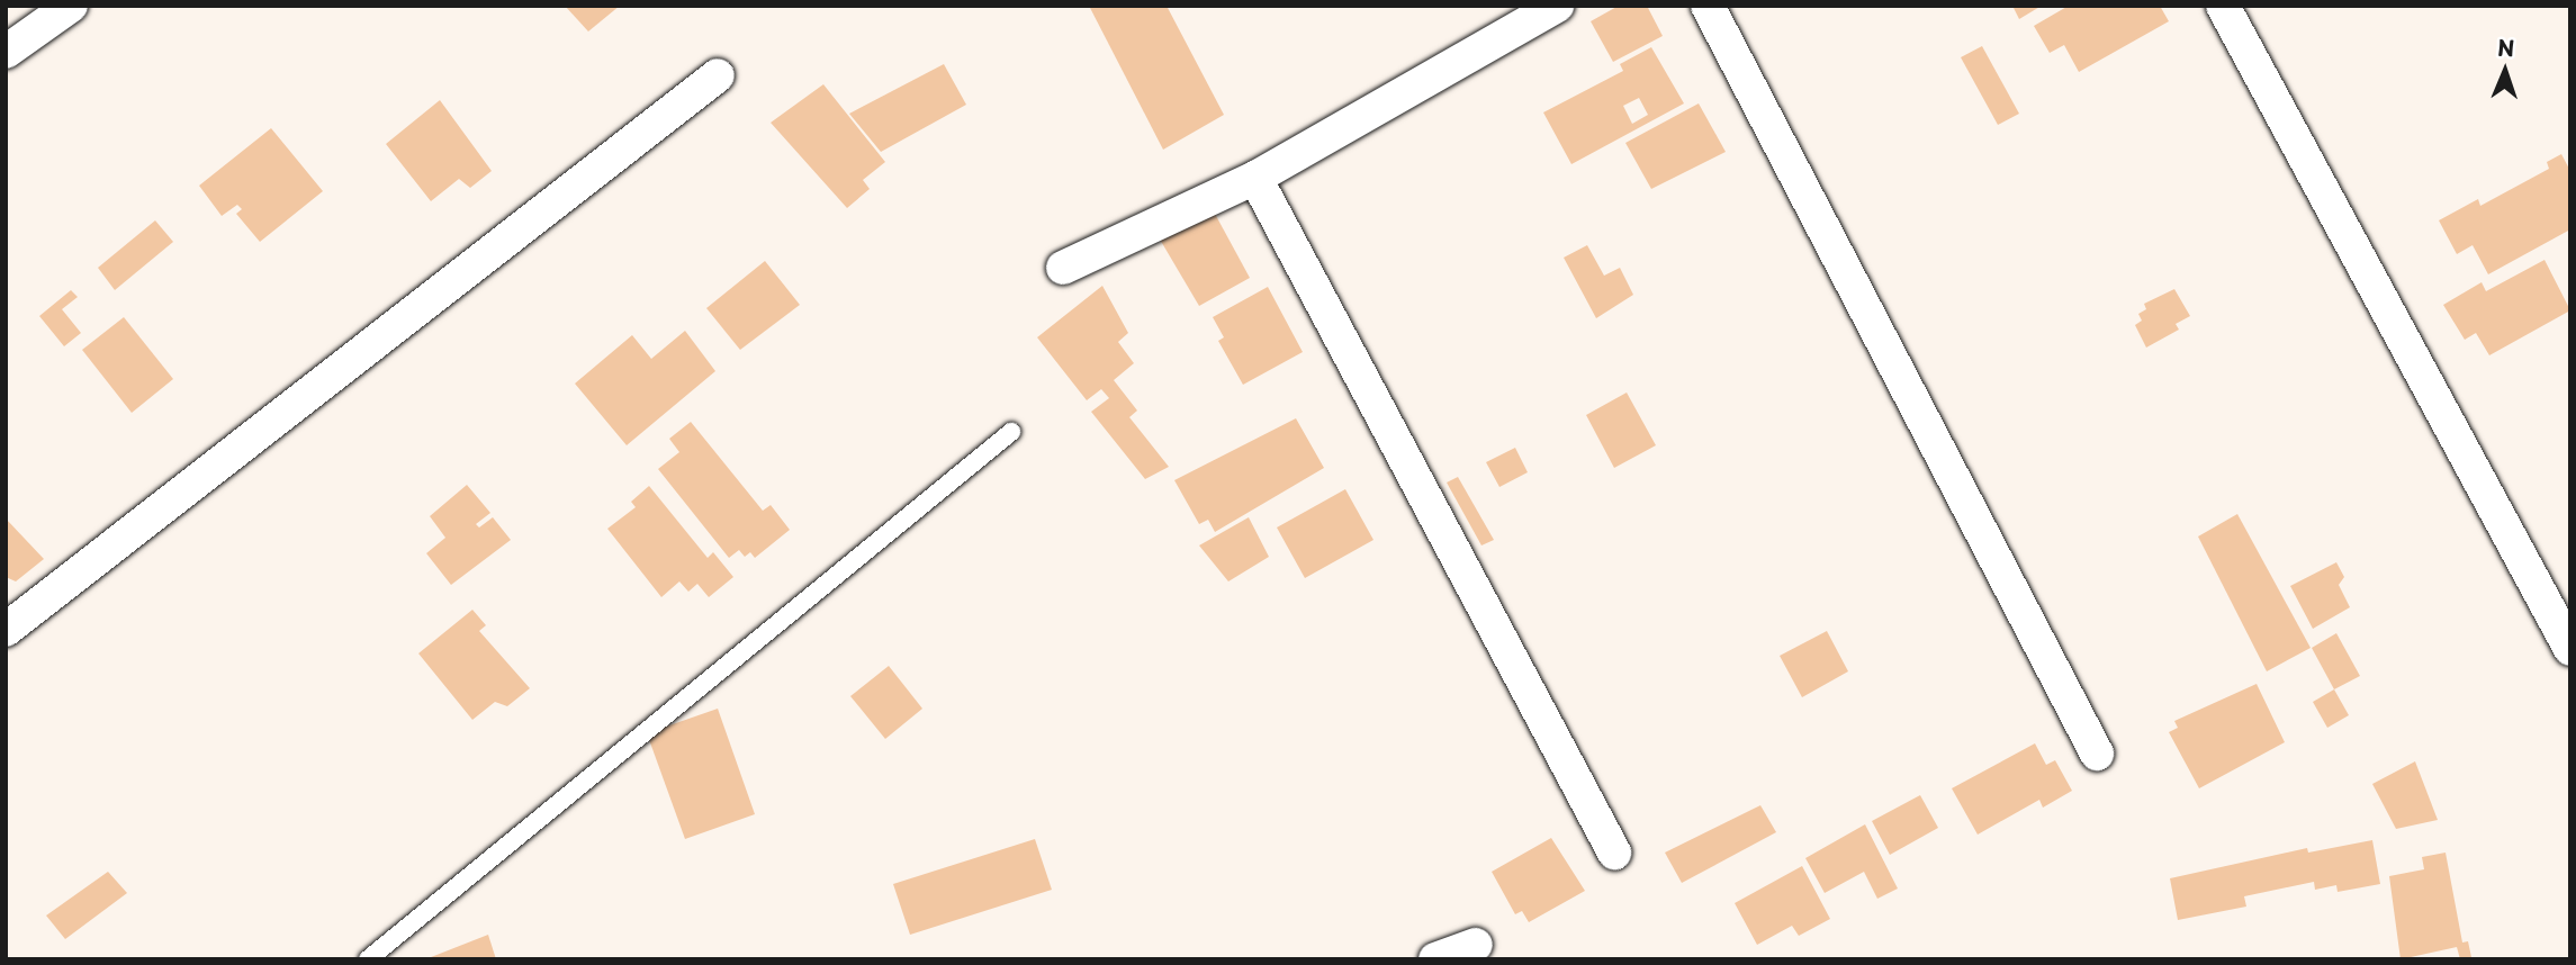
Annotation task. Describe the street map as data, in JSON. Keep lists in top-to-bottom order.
{
  "north": "top"
}
